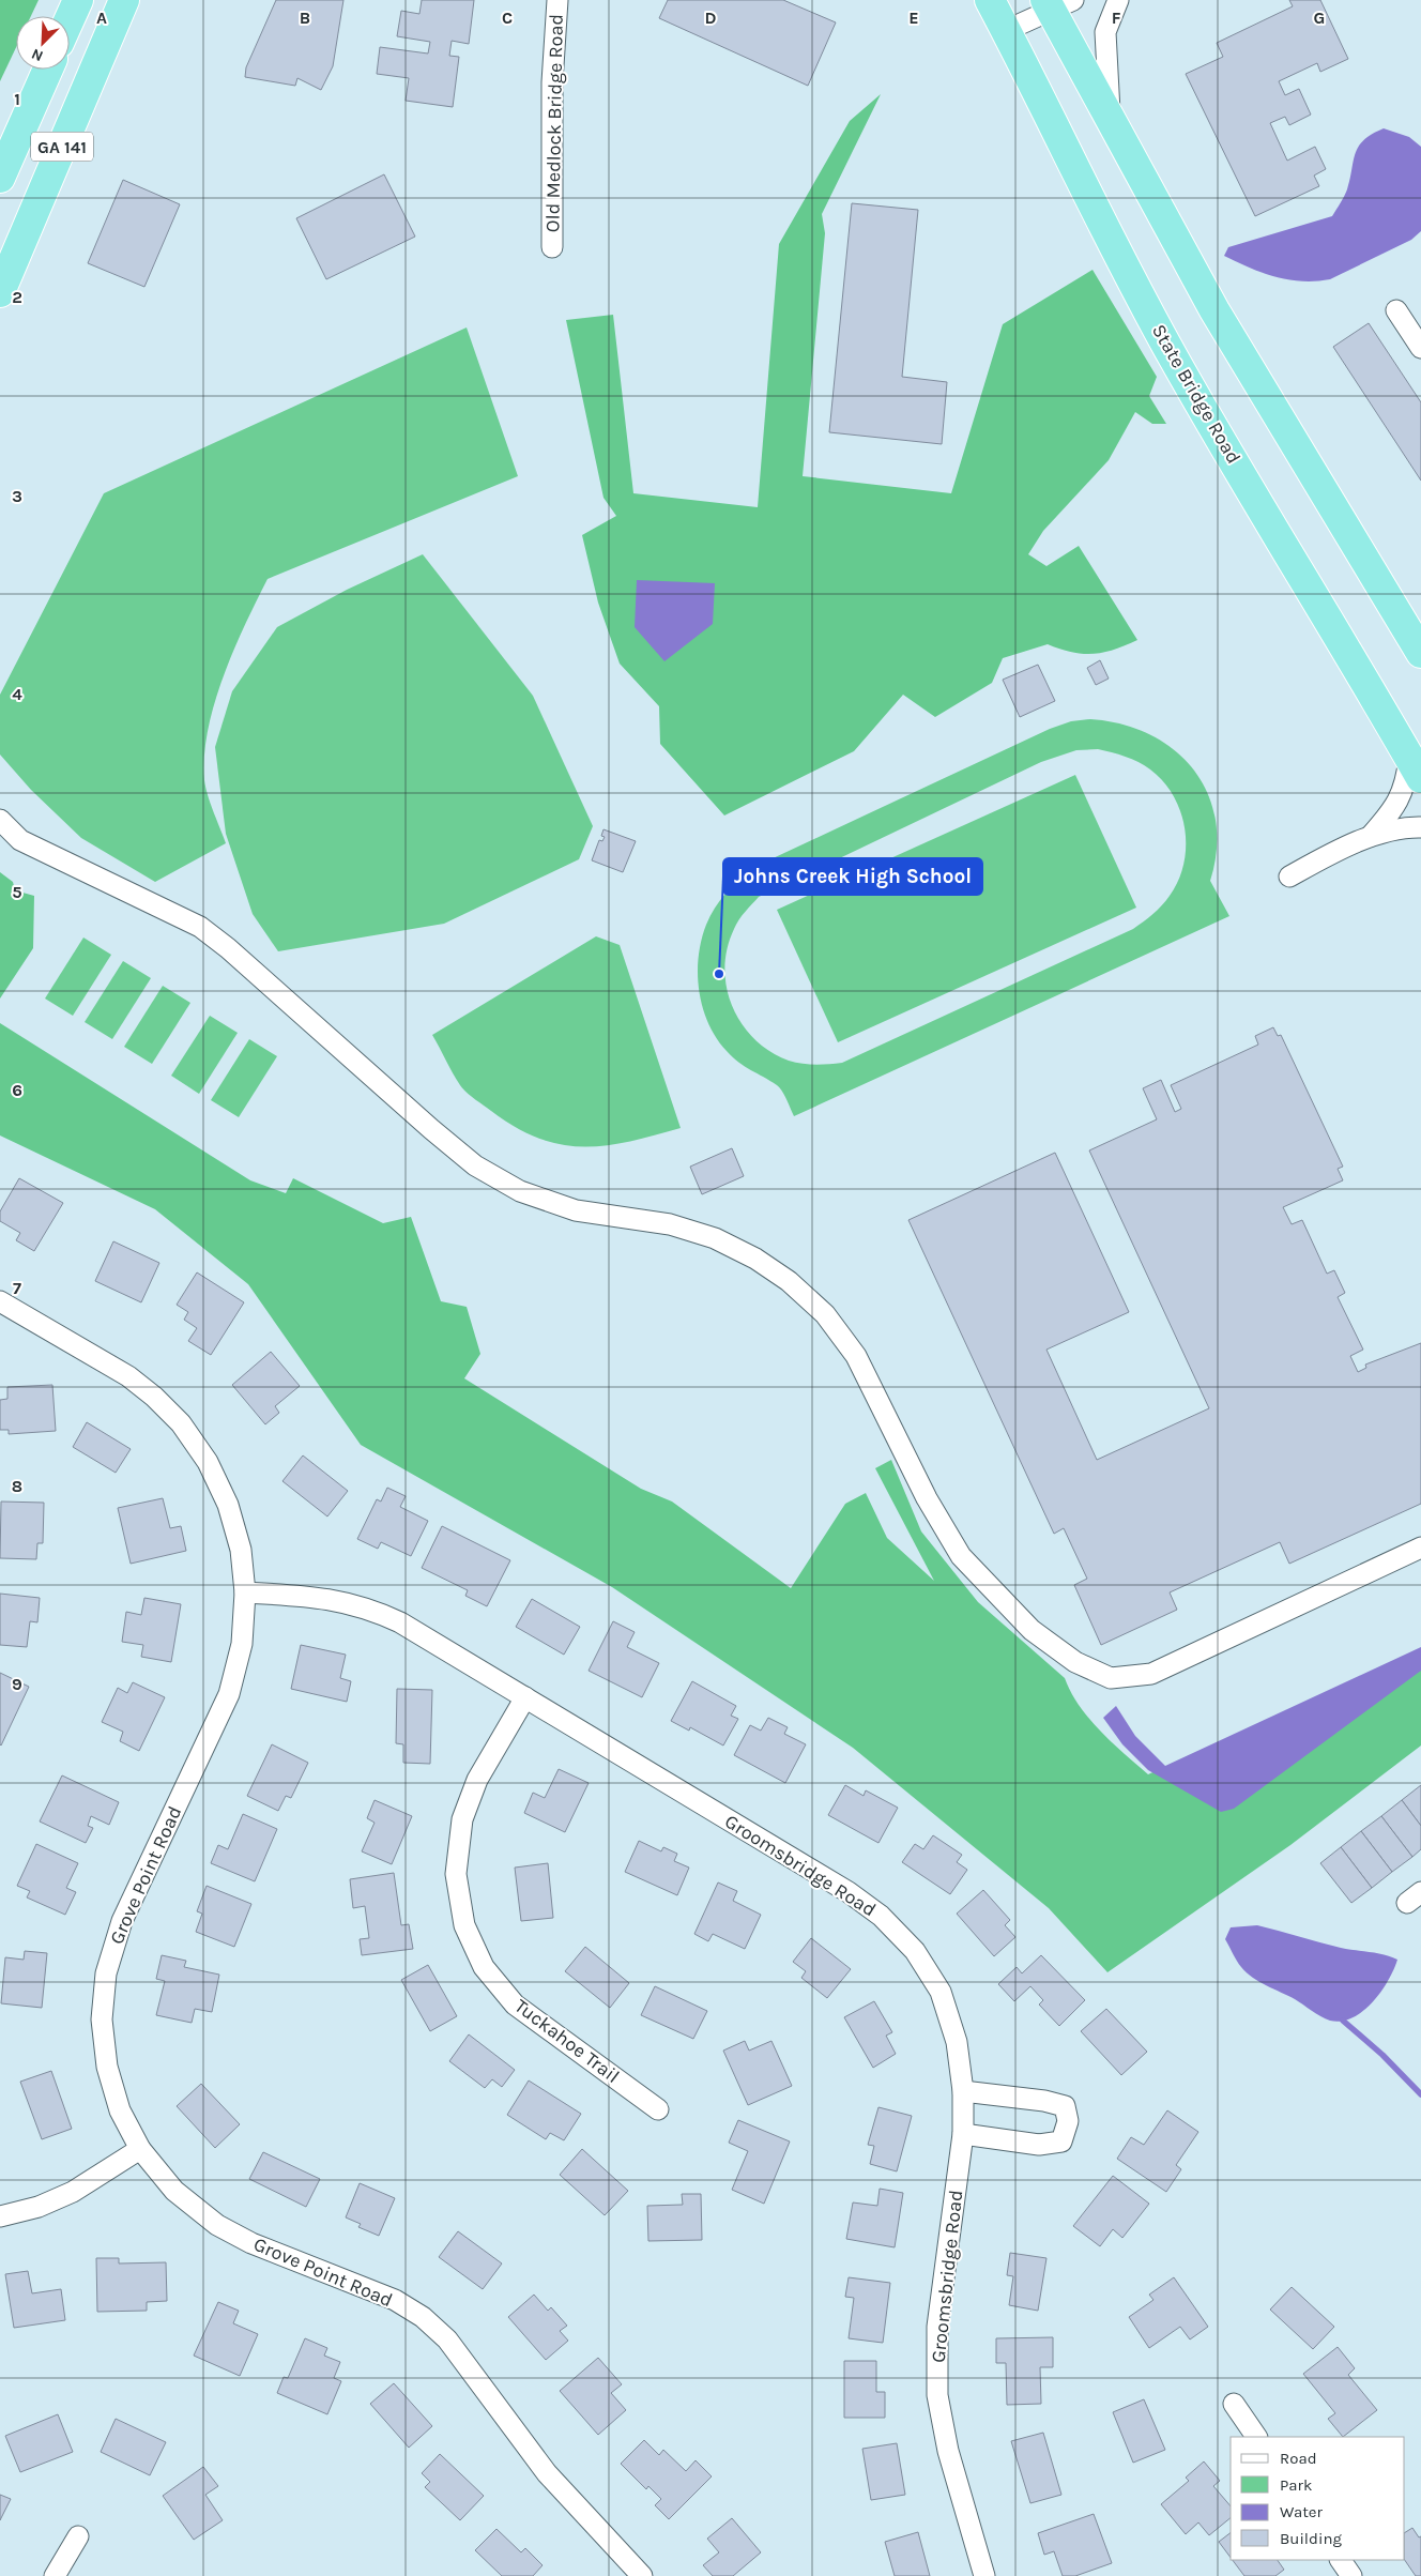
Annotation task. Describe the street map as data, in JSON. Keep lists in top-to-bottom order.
{
  "streets": {
    "highway": ["GA 141", "State Bridge Road"],
    "street": [
      "Old Medlock Bridge Road",
      "Groomsbridge Road",
      "Grove Point Road",
      "Tuckahoe Trail"
    ]
  },
  "crossings": [
    ["Groomsbridge Road", "Grove Point Road"],
    ["Groomsbridge Road", "Tuckahoe Trail"]
  ],
  "places": ["Johns Creek High School"],
  "legend": [
    "Road",
    "Park",
    "Water",
    "Building"
  ],
  "north": "bottom left",
  "grid": {
    "columns": [
      "A",
      "B",
      "C",
      "D",
      "E",
      "F",
      "G"
    ],
    "rows": [
      "1",
      "2",
      "3",
      "4",
      "5",
      "6",
      "7",
      "8",
      "9"
    ]
  }
}
